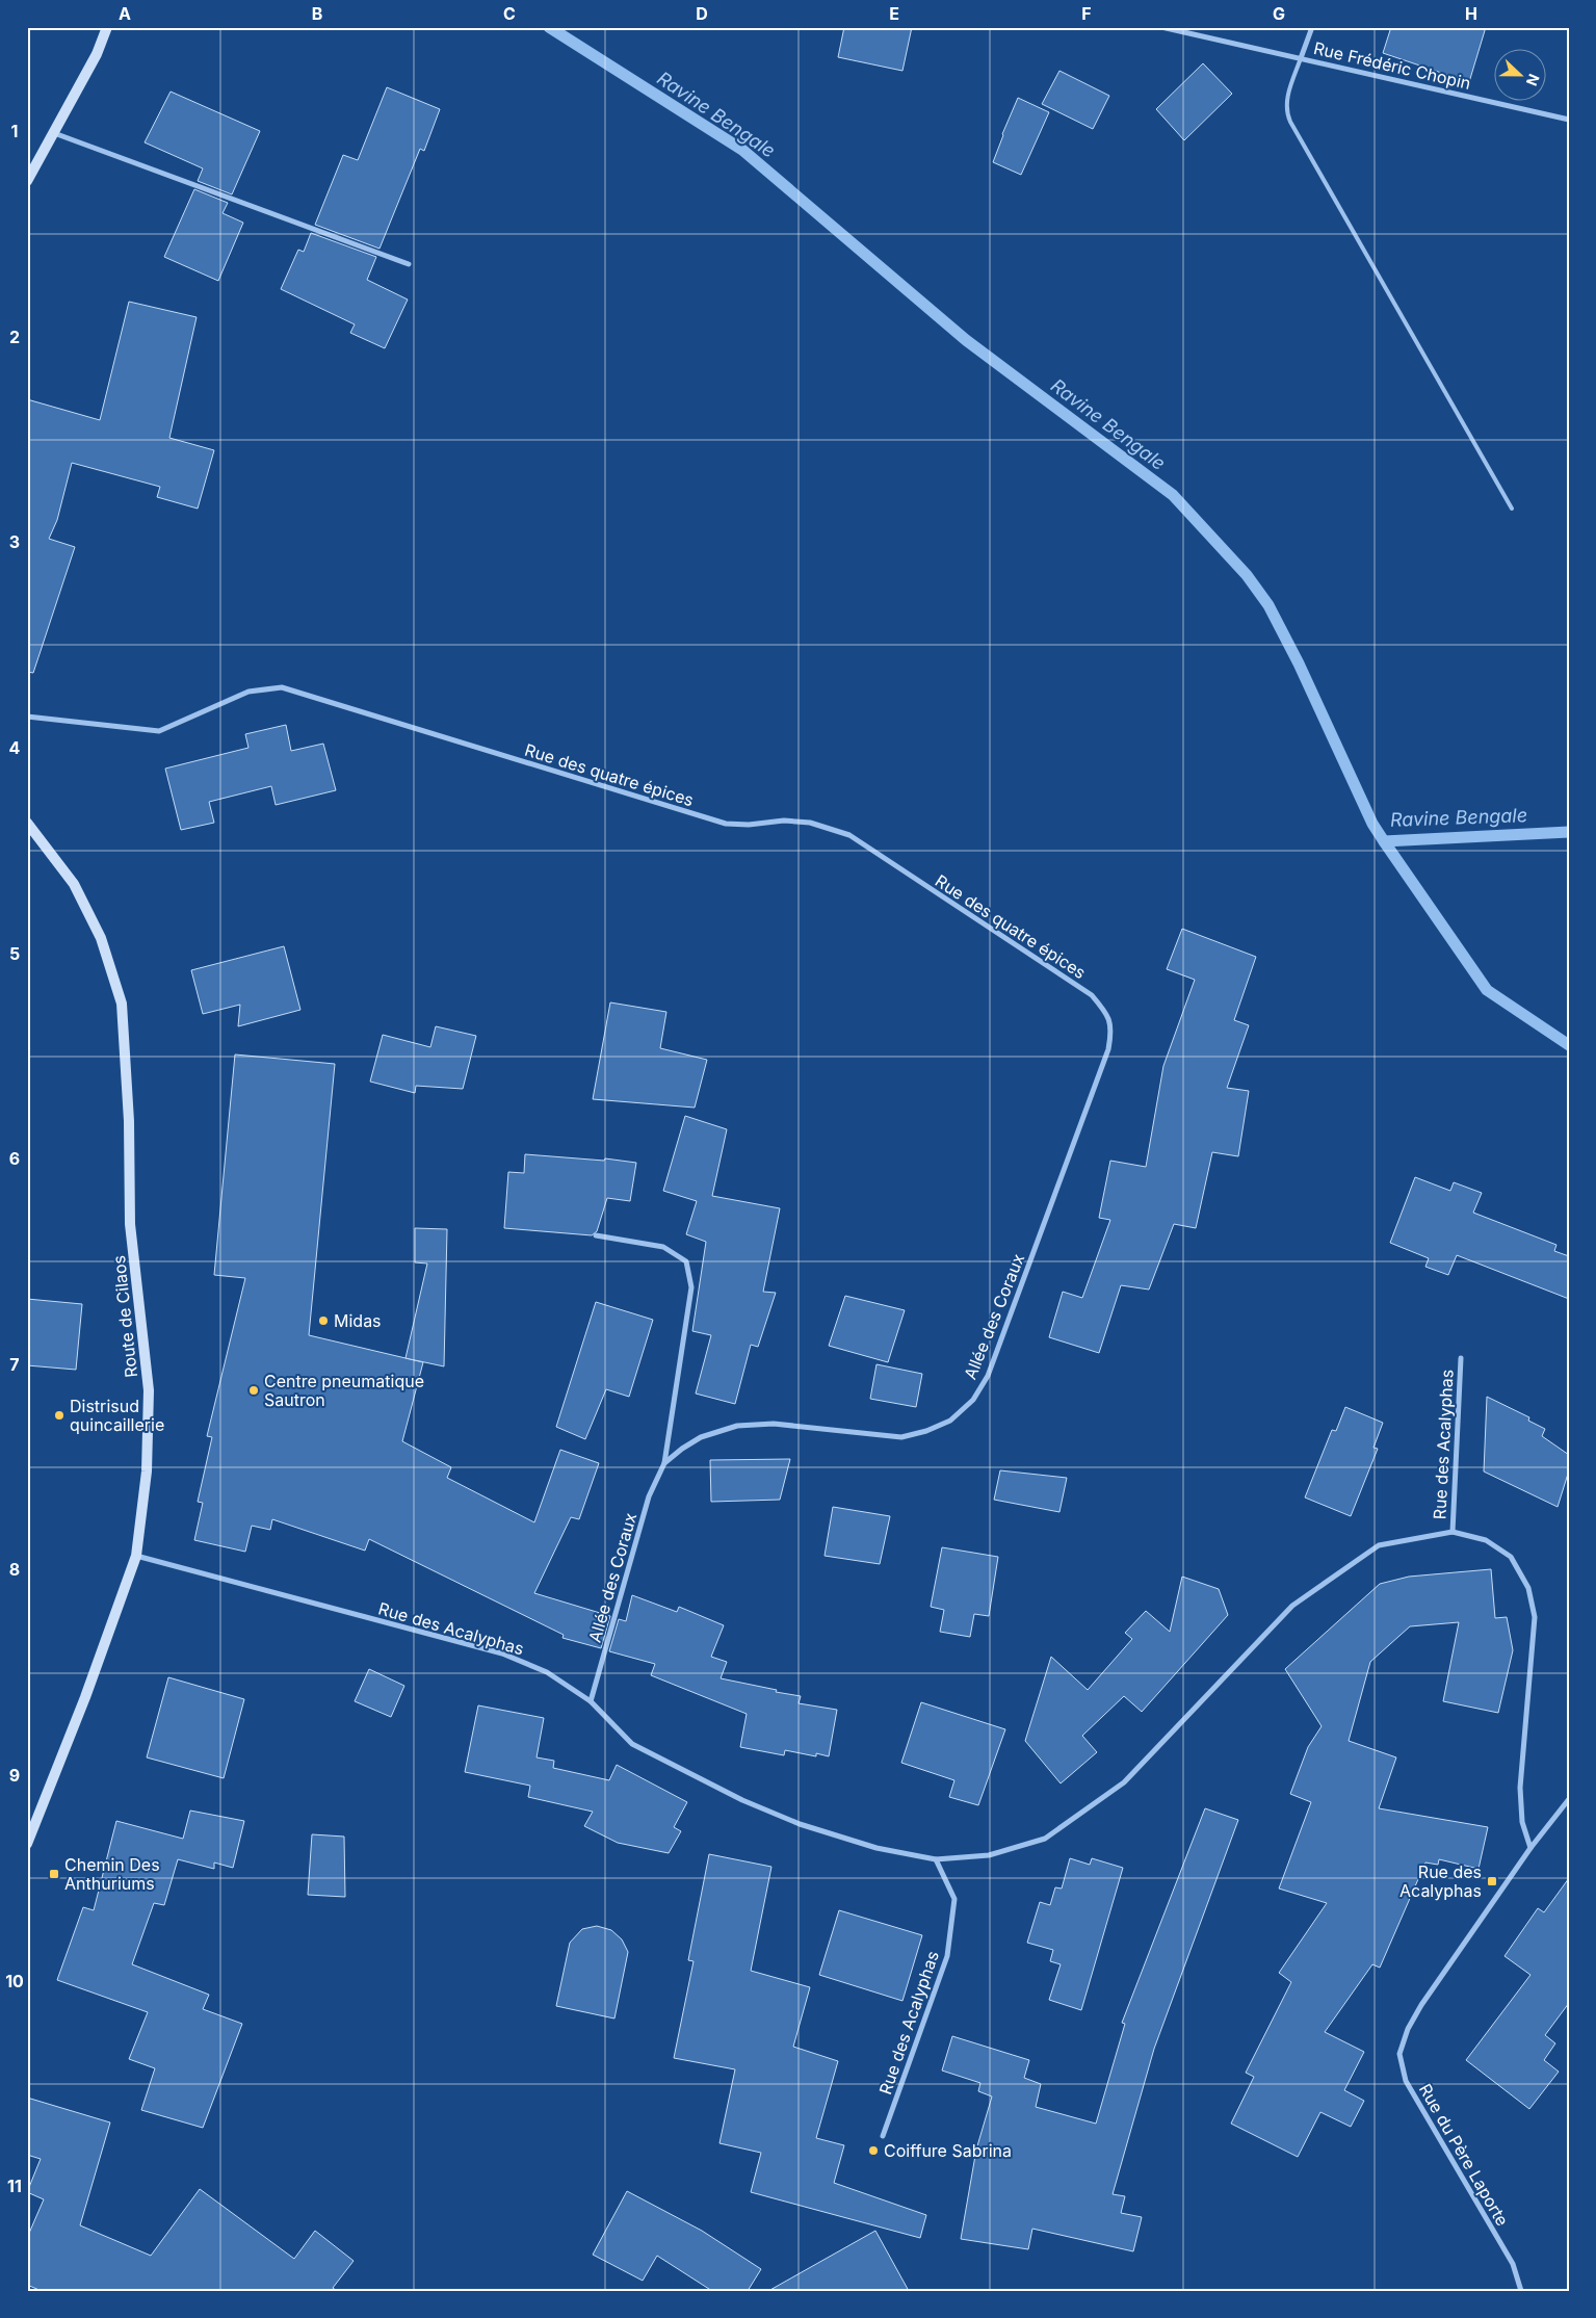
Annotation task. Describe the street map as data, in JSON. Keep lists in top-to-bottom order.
{
  "streets": {
    "main road": ["Route de Cilaos"],
    "street": [
      "Rue Frédéric Chopin",
      "Rue des quatre épices",
      "Allée des Coraux",
      "Rue des Acalyphas",
      "Rue du Père Laporte"
    ]
  },
  "crossings": [
    ["Rue des quatre épices", "Allée des Coraux"],
    ["Route de Cilaos", "Rue des Acalyphas"],
    ["Allée des Coraux", "Rue des Acalyphas"],
    ["Rue des Acalyphas", "Rue du Père Laporte"]
  ],
  "water": ["Ravine Bengale"],
  "places": {
    "other": [
      "Midas",
      "Centre pneumatique Sautron",
      "Distrisud quincaillerie",
      "Coiffure Sabrina"
    ],
    "transit": ["Chemin Des Anthuriums", "Rue des Acalyphas"]
  },
  "north": "right",
  "grid": {
    "columns": [
      "A",
      "B",
      "C",
      "D",
      "E",
      "F",
      "G",
      "H"
    ],
    "rows": [
      "1",
      "2",
      "3",
      "4",
      "5",
      "6",
      "7",
      "8",
      "9",
      "10",
      "11"
    ]
  }
}
